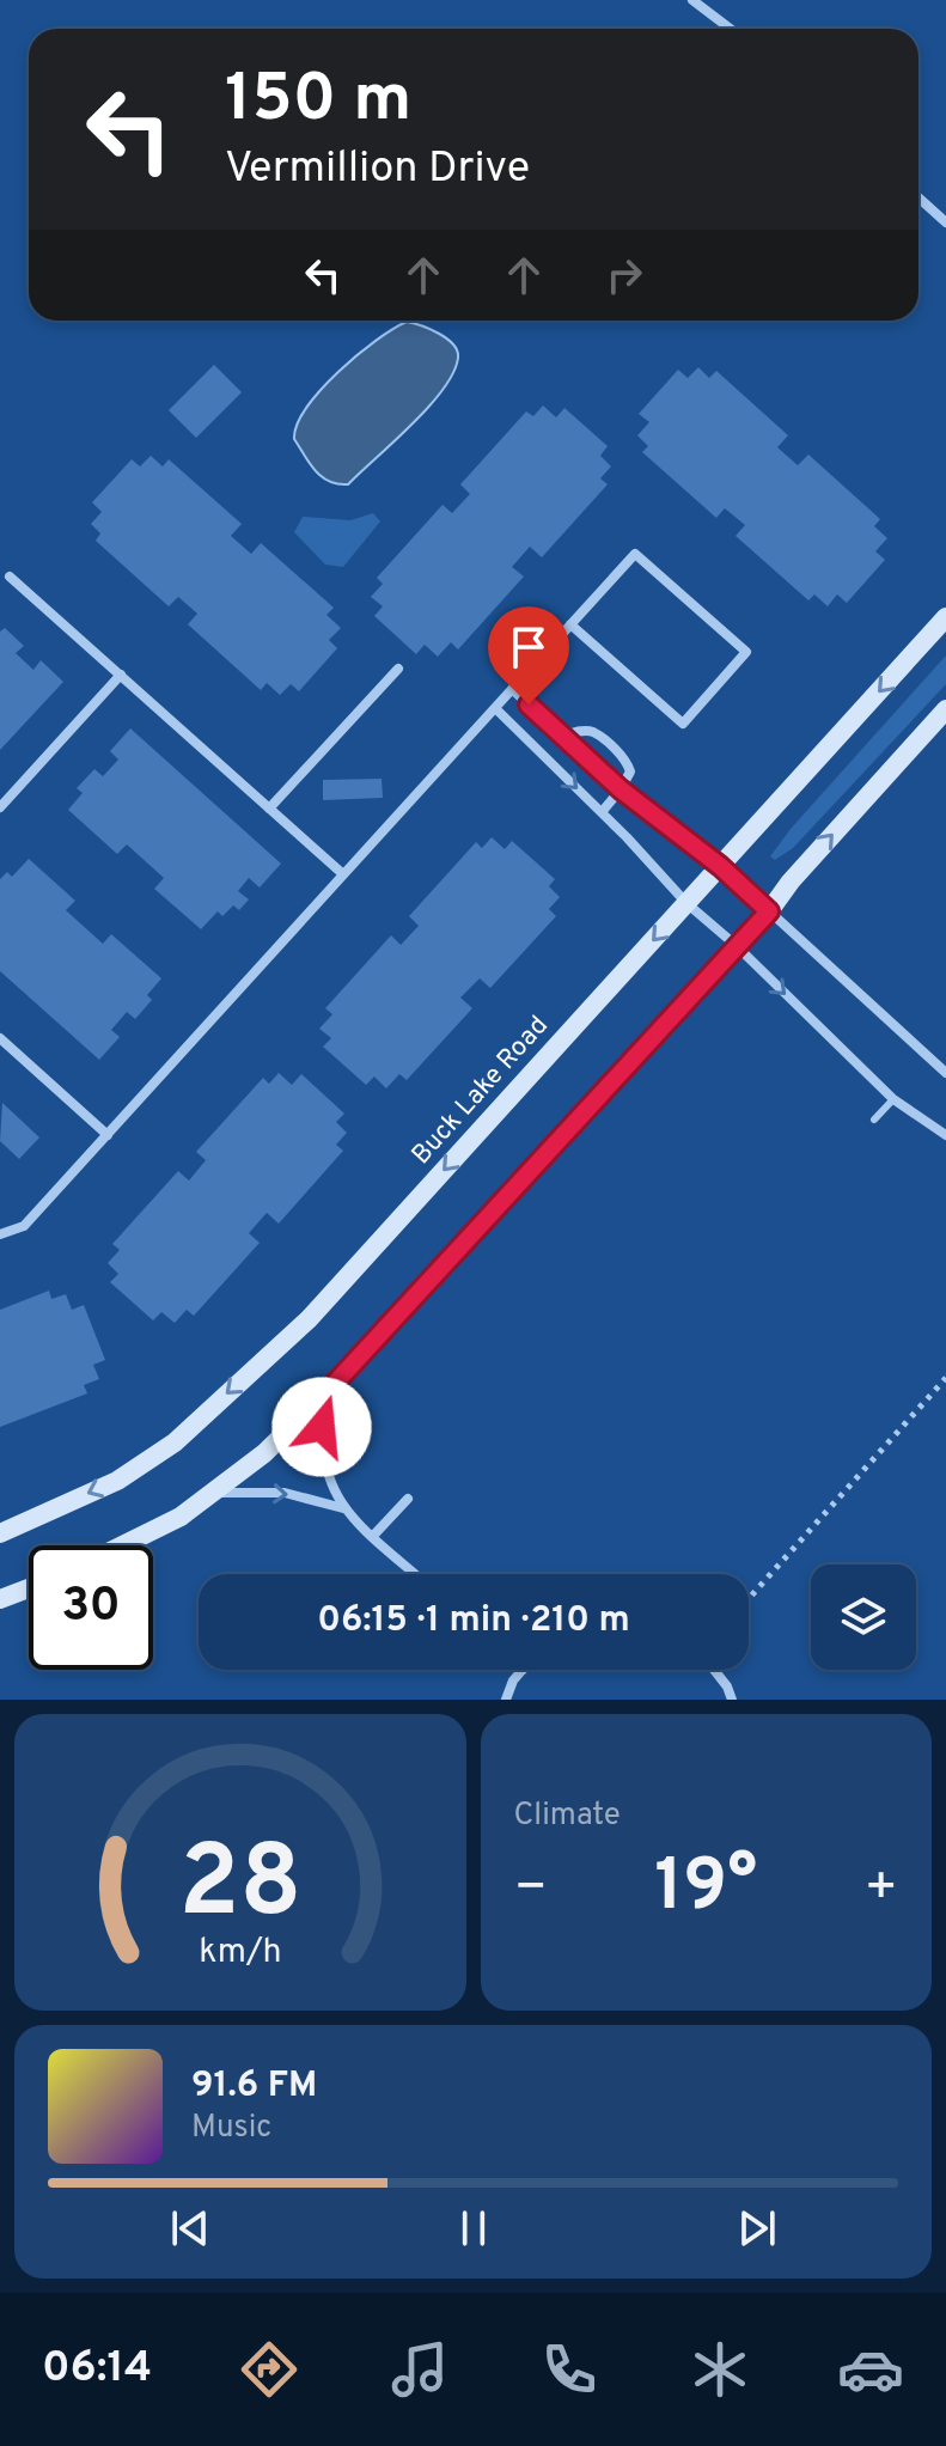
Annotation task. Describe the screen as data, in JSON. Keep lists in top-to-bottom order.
{
  "streets": {
    "main road": ["Buck Lake Road"]
  },
  "page": {
    "turn": ["150 m", "Vermillion Drive"],
    "limit": "30",
    "trip": "06:15 · 1 min · 210 m",
    "tile": "Climate",
    "heat": ["−", "19°", "+"],
    "song": ["91.6 FM", "Music"],
    "tabs": "06:14",
    "gauge": ["28", "km/h"]
  }
}
